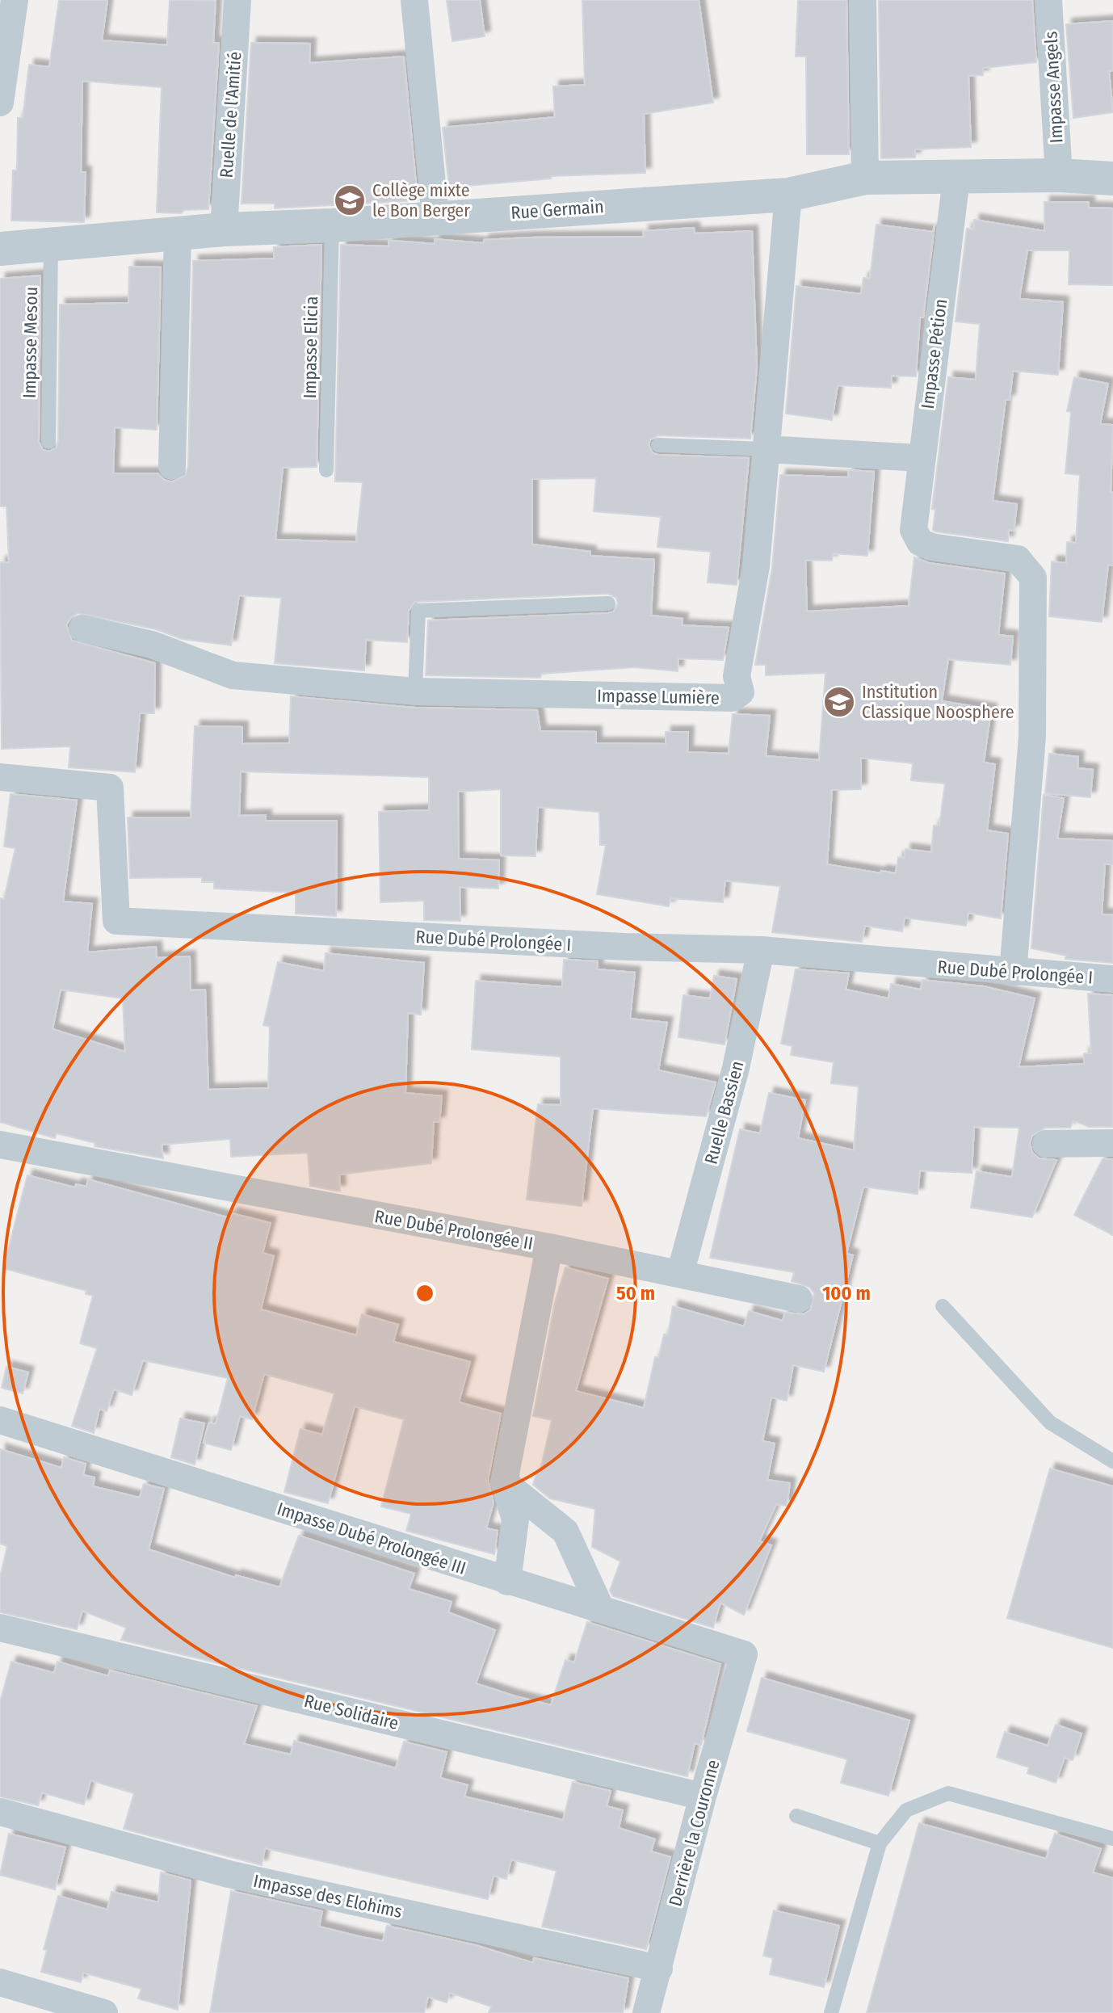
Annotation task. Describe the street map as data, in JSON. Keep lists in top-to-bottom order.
{
  "streets": {
    "street": [
      "Impasse Angels",
      "Ruelle de l'Amitié",
      "Rue Germain",
      "Impasse Pétion",
      "Impasse Lumière",
      "Rue Dubé Prolongée I",
      "Ruelle Bassien",
      "Rue Dubé Prolongée II",
      "Impasse Dubé Prolongée III",
      "Rue Solidaire",
      "Derrière la Couronne",
      "Impasse des Elohims"
    ],
    "lane": ["Impasse Mesou", "Impasse Elicia"]
  },
  "crossings": [
    ["Impasse Angels", "Rue Germain"],
    ["Ruelle de l'Amitié", "Rue Germain"],
    ["Rue Germain", "Impasse Mesou"],
    ["Rue Germain", "Impasse Elicia"],
    ["Rue Germain", "Impasse Pétion"],
    ["Rue Germain", "Impasse Lumière"],
    ["Impasse Pétion", "Rue Dubé Prolongée I"],
    ["Rue Dubé Prolongée I", "Ruelle Bassien"],
    ["Impasse Dubé Prolongée III", "Derrière la Couronne"],
    ["Rue Solidaire", "Derrière la Couronne"],
    ["Derrière la Couronne", "Impasse des Elohims"]
  ],
  "places": {
    "school or university": ["Collège mixte le Bon Berger", "Institution Classique Noosphere"]
  },
  "rings": ["50 m", "100 m"]
}
